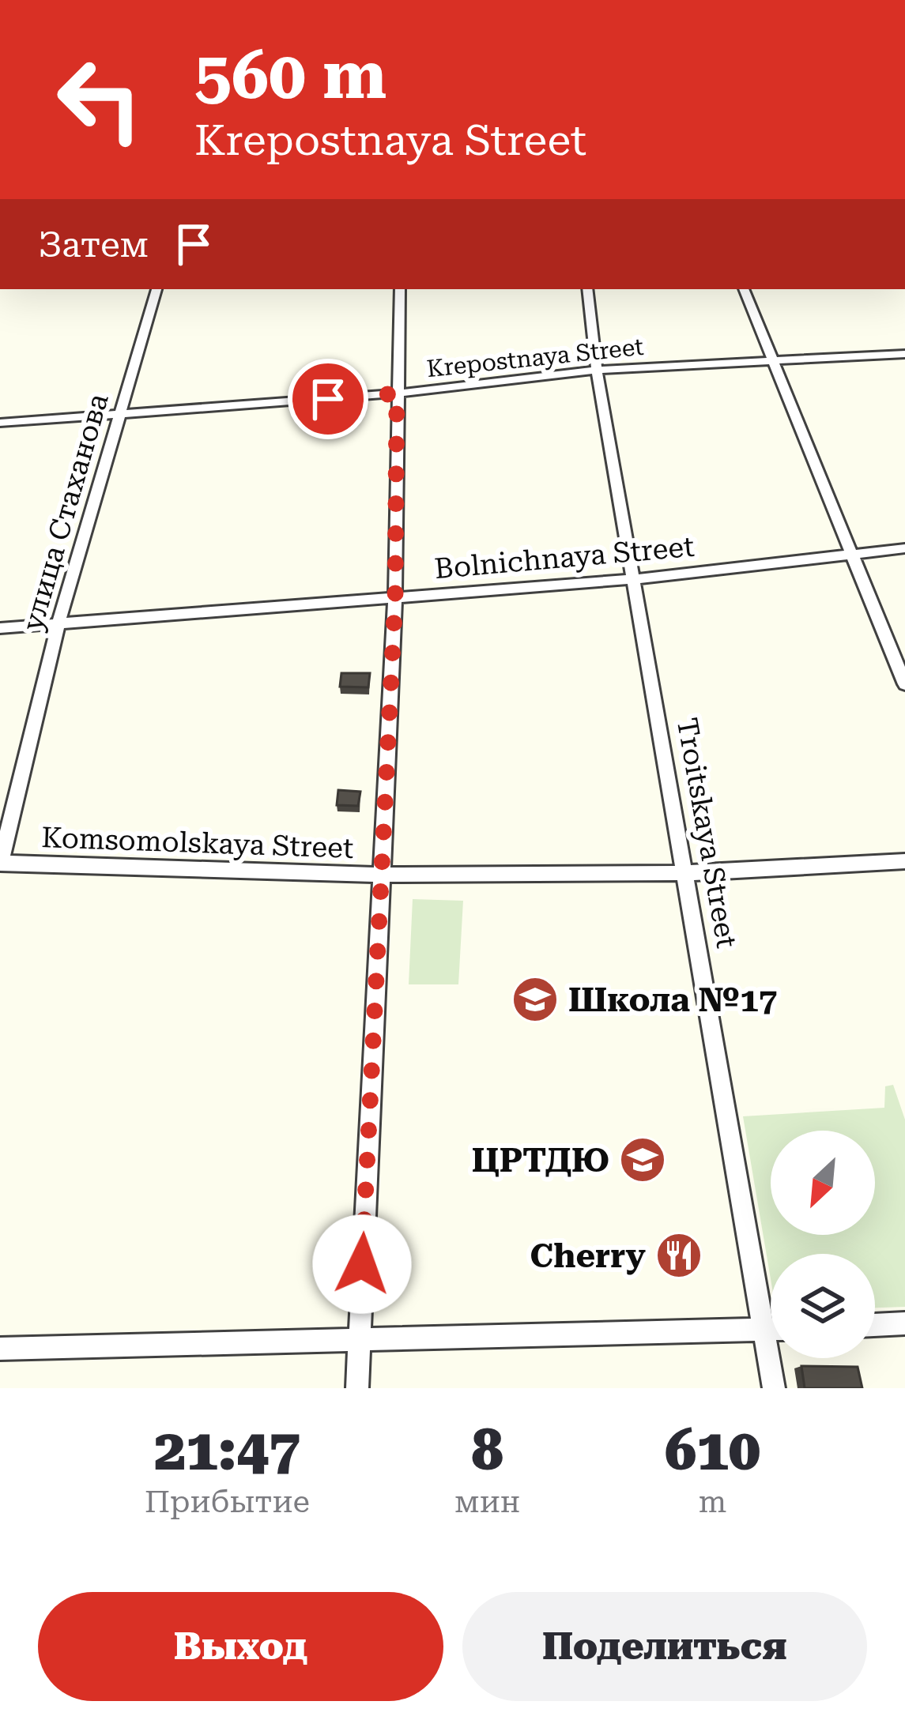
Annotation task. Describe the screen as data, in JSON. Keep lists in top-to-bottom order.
{
  "streets": {
    "street": [
      "Krepostnaya Street",
      "улица Стаханова",
      "Bolnichnaya Street",
      "Troitskaya Street",
      "Komsomolskaya Street"
    ]
  },
  "crossings": [
    ["Krepostnaya Street", "улица Стаханова"],
    ["Krepostnaya Street", "Troitskaya Street"],
    ["улица Стаханова", "Bolnichnaya Street"],
    ["улица Стаханова", "Komsomolskaya Street"],
    ["Bolnichnaya Street", "Troitskaya Street"],
    ["Troitskaya Street", "Komsomolskaya Street"]
  ],
  "places": {
    "school or university": ["Школа №17", "ЦРТДЮ"],
    "restaurant": ["Cherry"]
  },
  "north": "bottom left",
  "page": {
    "turn": ["560 m", "Krepostnaya Street"],
    "then": "Затем",
    "eta": [
      "21:47",
      "Прибытие",
      "8",
      "мин",
      "610",
      "m"
    ],
    "buttons": ["Выход", "Поделиться"]
  }
}
